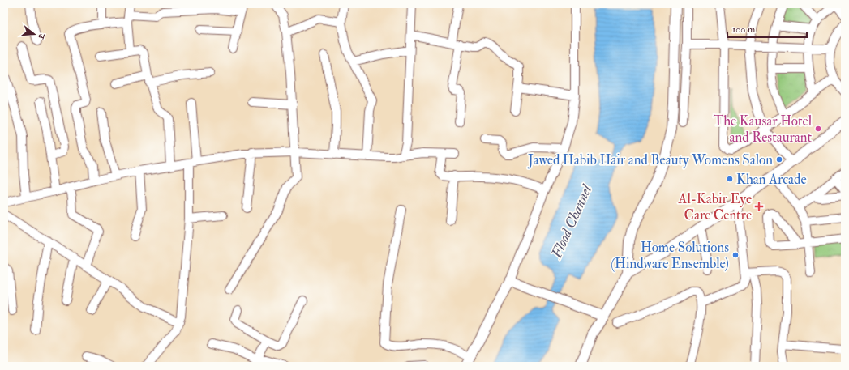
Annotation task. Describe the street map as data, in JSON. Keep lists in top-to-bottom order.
{
  "water": ["Flood Channel"],
  "places": {
    "other": [
      "The Kausar Hotel and Restaurant",
      "Jawed Habib Hair and Beauty Womens Salon",
      "Khan Arcade",
      "Home Solutions (Hindware Ensemble)"
    ],
    "health": ["Al-Kabir Eye Care Centre"]
  },
  "scale_bar": "100 m",
  "north": "right"
}
